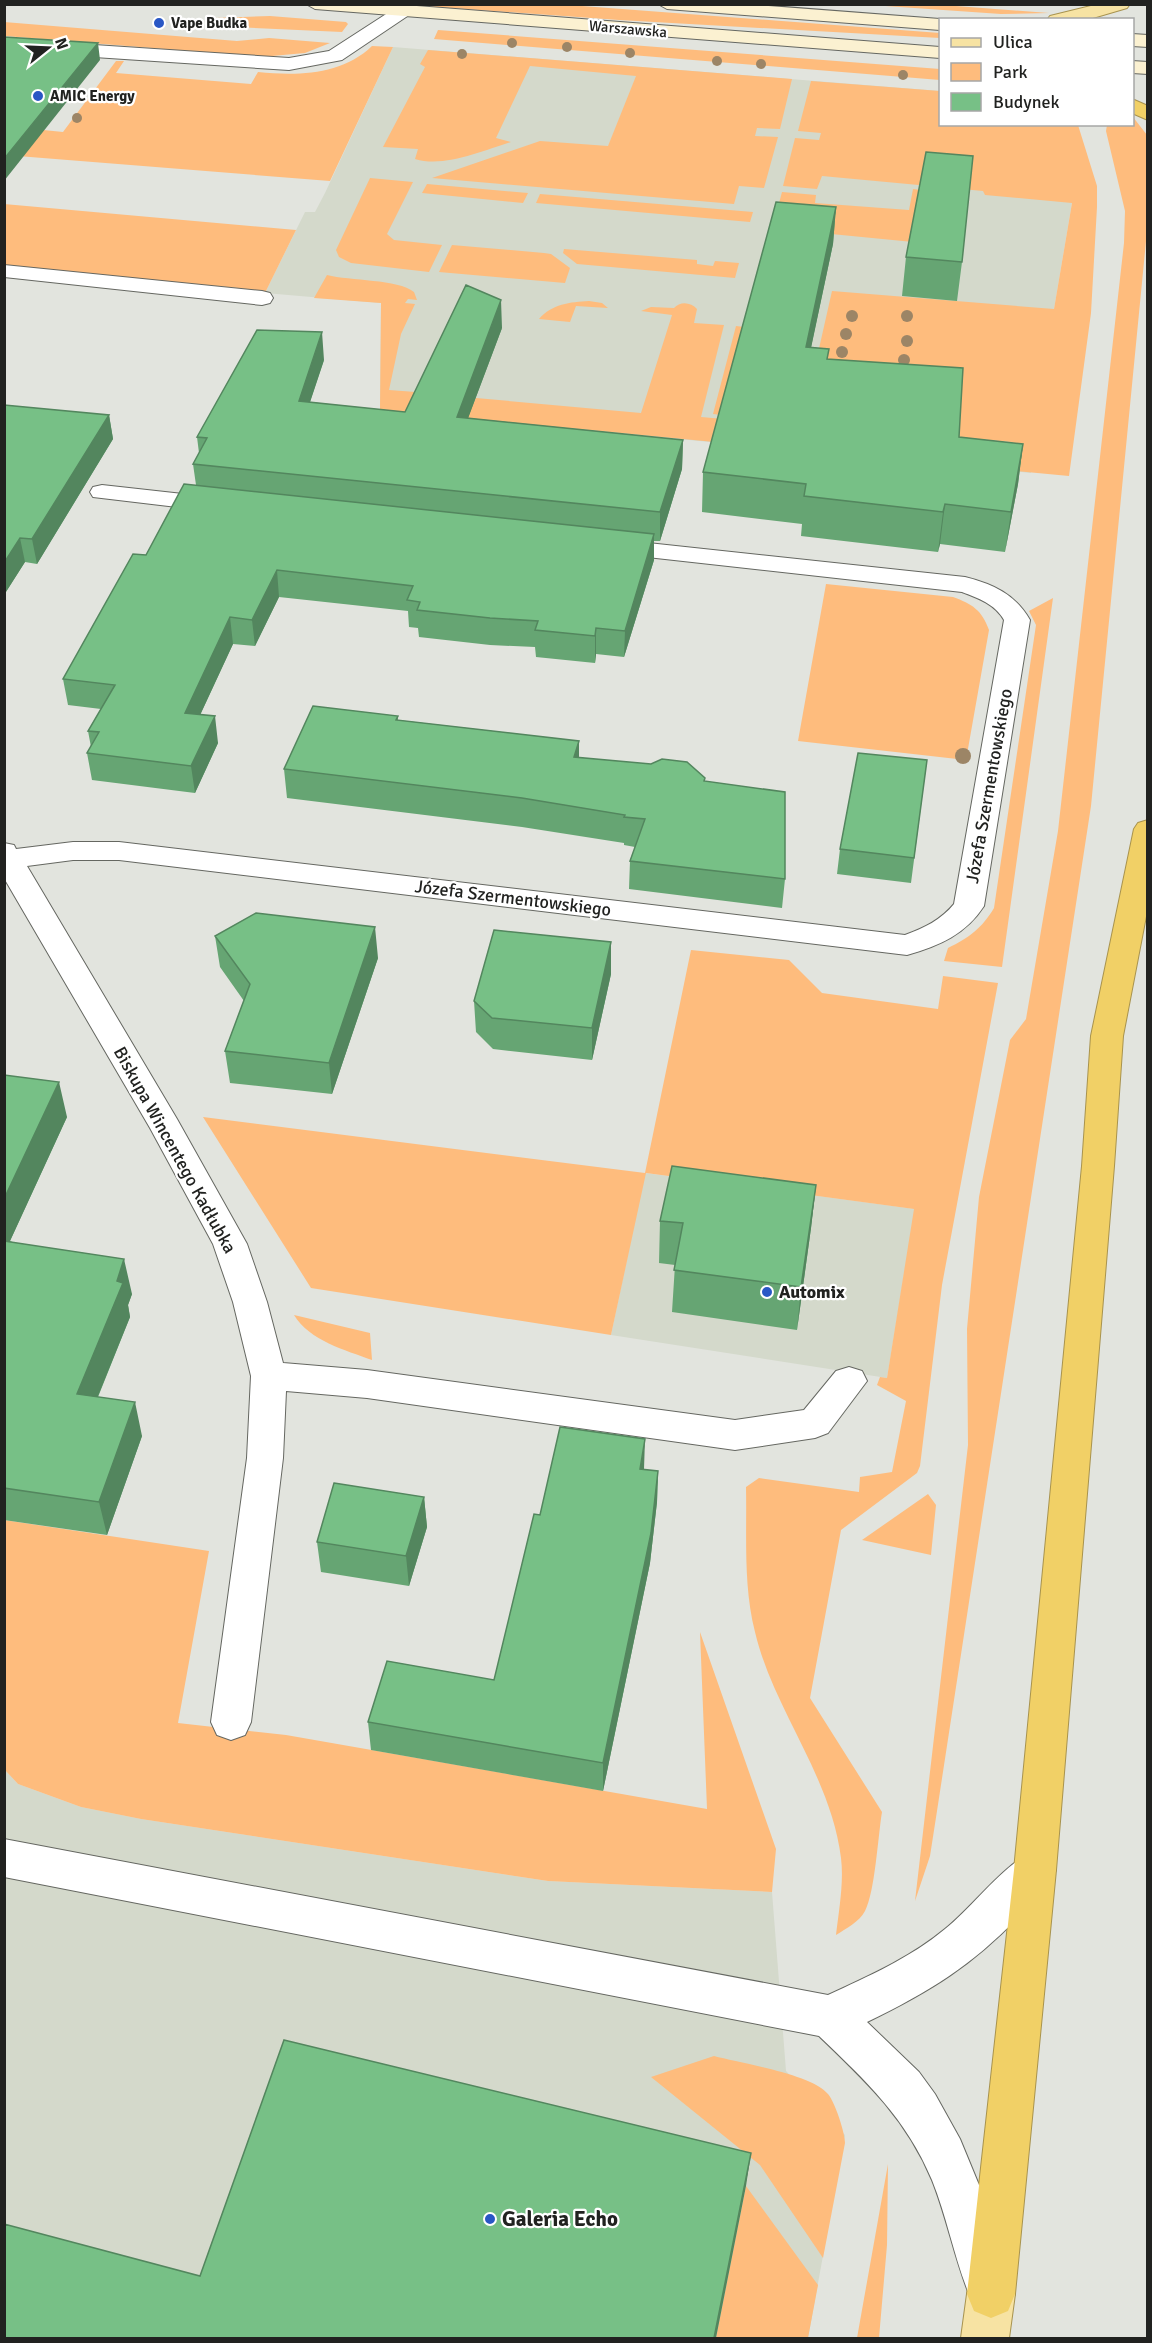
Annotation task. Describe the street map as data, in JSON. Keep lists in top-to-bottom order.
{
  "streets": {
    "main road": ["Warszawska"],
    "street": ["Józefa Szermentowskiego", "Biskupa Wincentego Kadłubka"]
  },
  "crossings": [
    ["Józefa Szermentowskiego", "Biskupa Wincentego Kadłubka"]
  ],
  "places": [
    "Vape Budka",
    "AMIC Energy",
    "Automix",
    "Galeria Echo"
  ],
  "legend": ["Ulica", "Park", "Budynek"],
  "north": "right"
}
